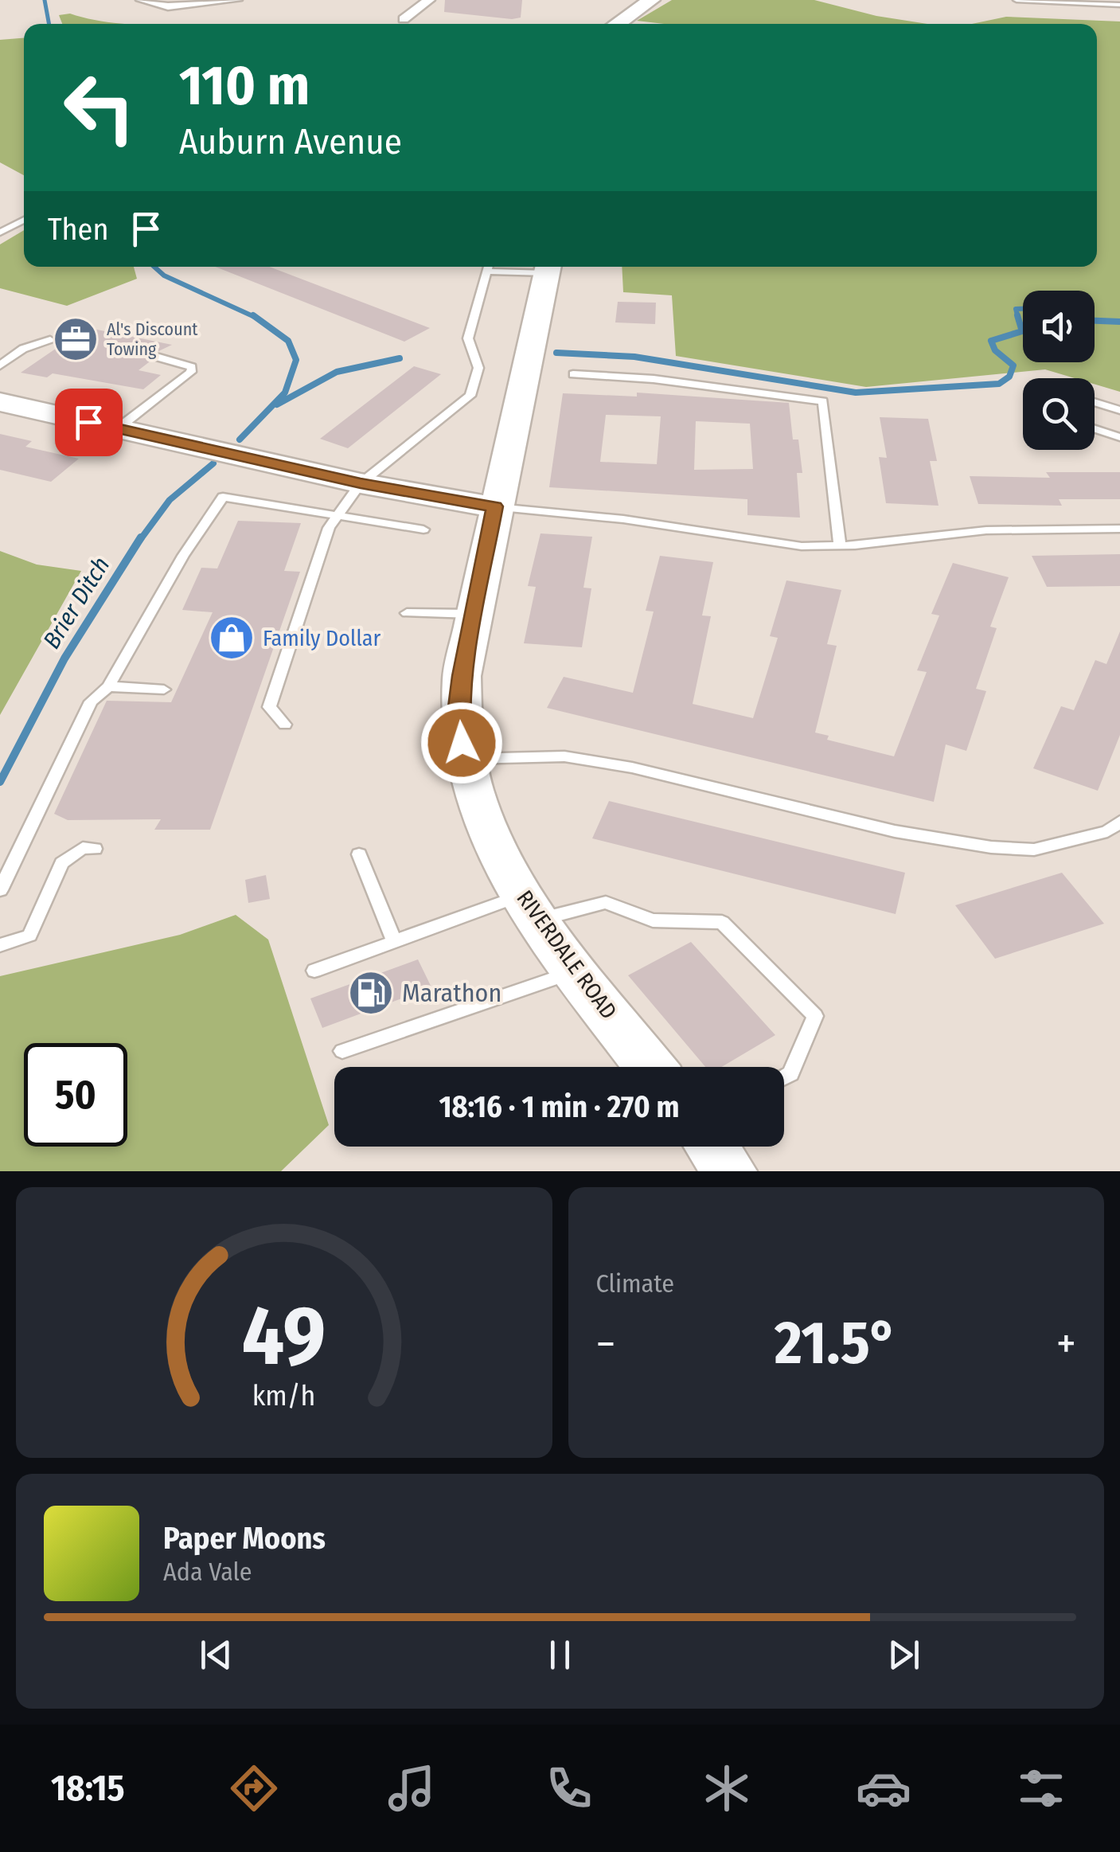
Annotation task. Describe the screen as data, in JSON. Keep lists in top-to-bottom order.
{
  "streets": {
    "main road": ["RIVERDALE ROAD"]
  },
  "water": ["Brier Ditch"],
  "places": {
    "office": ["Al's Discount Towing"],
    "shop": ["Family Dollar"],
    "fuel station": ["Marathon"]
  },
  "page": {
    "turn": ["110 m", "Auburn Avenue"],
    "then": "Then",
    "limit": "50",
    "trip": "18:16 · 1 min · 270 m",
    "tile": "Climate",
    "heat": ["−", "21.5°", "+"],
    "song": ["Paper Moons", "Ada Vale"],
    "tabs": "18:15",
    "gauge": ["49", "km/h"]
  }
}
